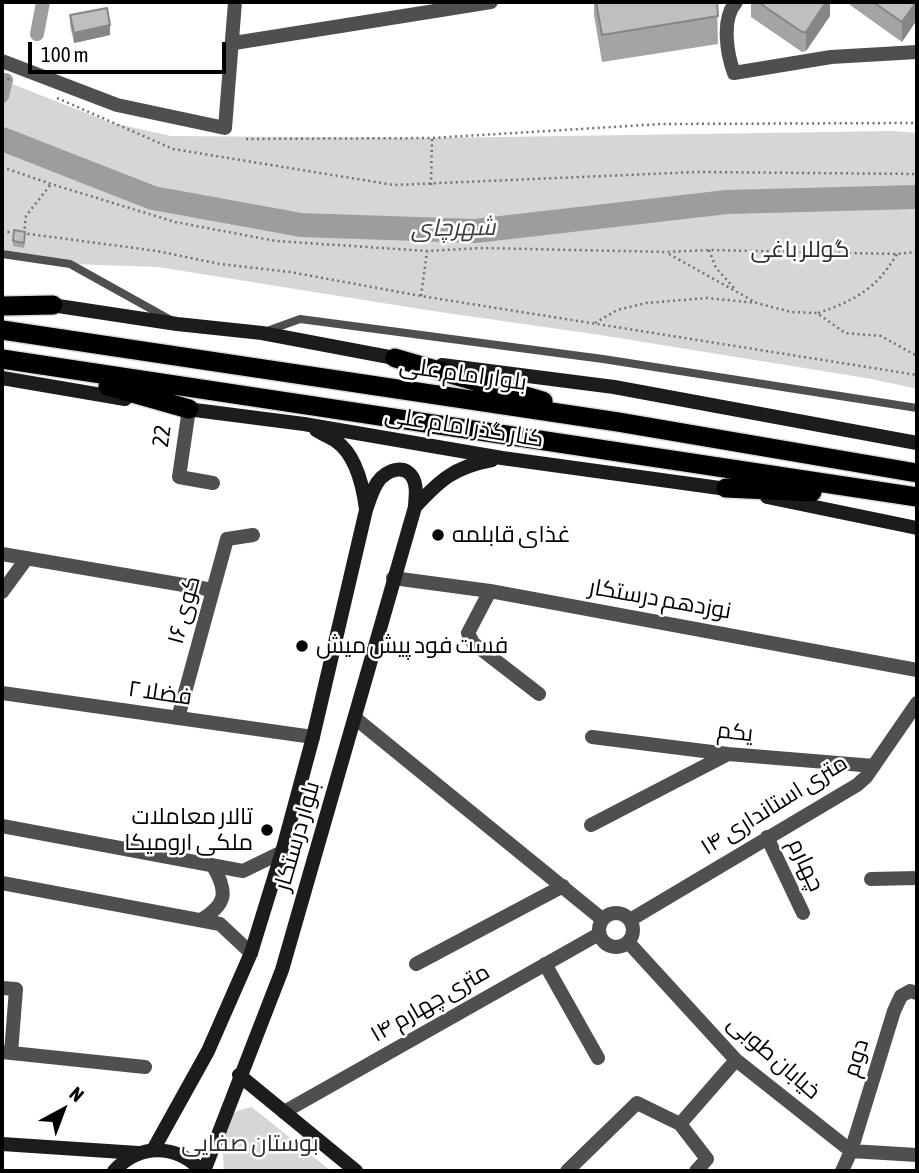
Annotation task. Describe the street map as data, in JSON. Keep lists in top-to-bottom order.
{
  "streets": {
    "highway": ["بلوار امام علی"],
    "main road": ["کنار گذر امام علی", "بلوار درستکار"],
    "street": [
      "22",
      "نوزدهم درستکار",
      "کوی ۱۶",
      "فضلا ۲",
      "یکم",
      "۱۴ متری استانداری",
      "چهارم",
      "۱۴ متری چهارم",
      "خیابان طوبی",
      "دوم"
    ]
  },
  "crossings": [
    ["کنار گذر امام علی", "22"],
    ["نوزدهم درستکار", "بلوار درستکار"],
    ["کوی ۱۶", "فضلا ۲"],
    ["فضلا ۲", "بلوار درستکار"],
    ["یکم", "۱۴ متری استانداری"],
    ["۱۴ متری استانداری", "چهارم"],
    ["۱۴ متری استانداری", "۱۴ متری چهارم"],
    ["۱۴ متری استانداری", "خیابان طوبی"],
    ["۱۴ متری چهارم", "خیابان طوبی"],
    ["خیابان طوبی", "دوم"]
  ],
  "water": ["شهرچای"],
  "parks": ["گوللر باغی", "بوستان صفایی"],
  "places": ["غذای قابلمه", "فست فود پیش میش", "تالار معاملات ملکی ارومیکا"],
  "scale_bar": "100 m",
  "north": "top right"
}
